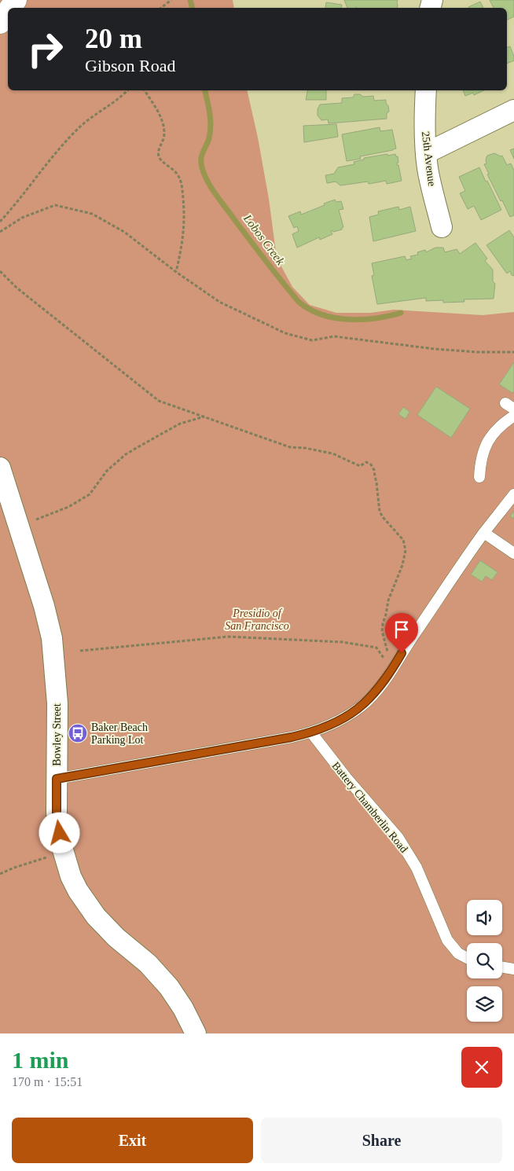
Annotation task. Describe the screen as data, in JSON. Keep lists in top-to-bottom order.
{
  "streets": {
    "street": ["25th Avenue", "Bowley Street"],
    "lane": ["Battery Chamberlin Road"]
  },
  "water": ["Lobos Creek"],
  "parks": ["Presidio of San Francisco"],
  "places": {
    "bus stop": ["Baker Beach Parking Lot"]
  },
  "page": {
    "turn": ["20 m", "Gibson Road"],
    "heading": ["1 min", "170 m · 15:51"],
    "buttons": ["Exit", "Share"]
  }
}
